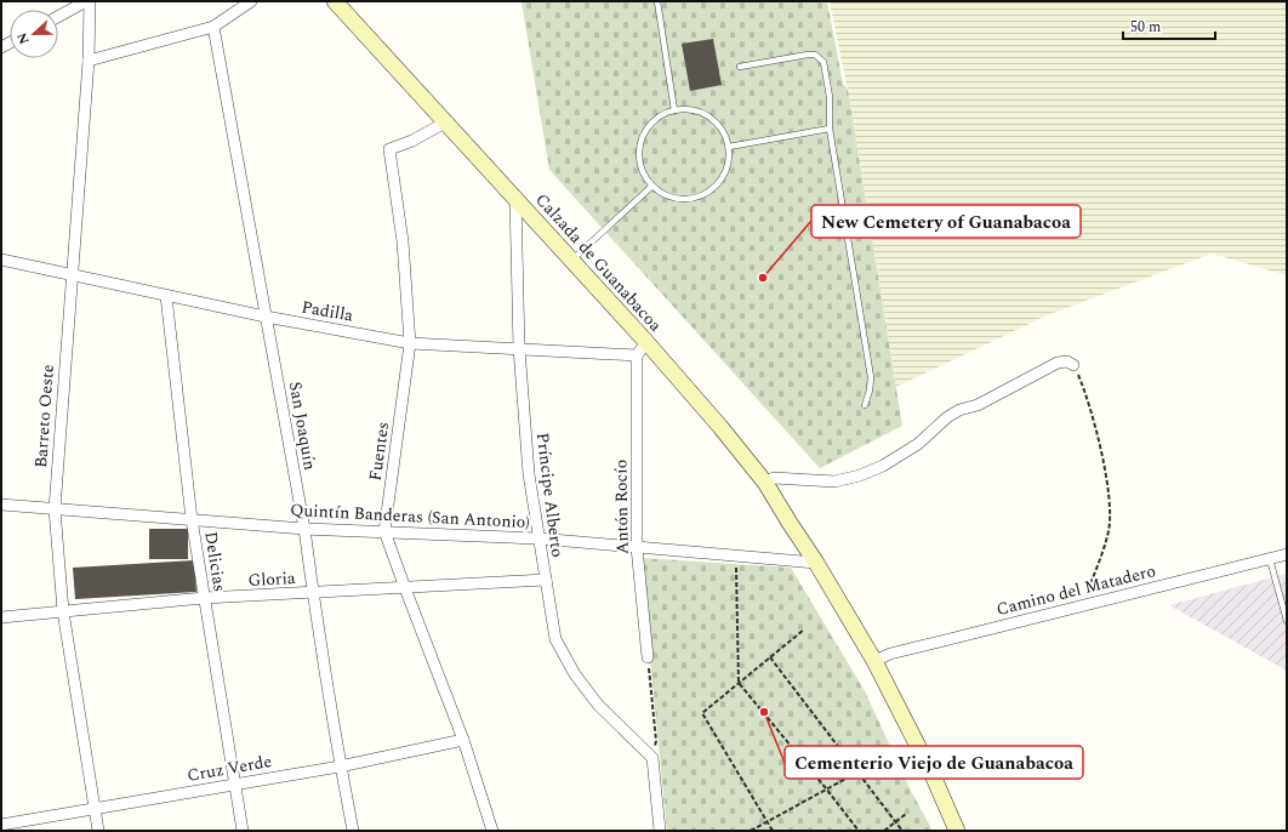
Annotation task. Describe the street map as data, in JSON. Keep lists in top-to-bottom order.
{
  "streets": {
    "main road": ["Calzada de Guanabacoa"],
    "street": [
      "Padilla",
      "Barreto Oeste",
      "San Joaquín",
      "Fuentes",
      "Príncipe Alberto",
      "Antón Rocío",
      "Quintín Banderas (San Antonio)",
      "Delicias",
      "Gloria",
      "Camino del Matadero",
      "Cruz Verde"
    ]
  },
  "crossings": [
    ["Calzada de Guanabacoa", "Fuentes"],
    ["Calzada de Guanabacoa", "Príncipe Alberto"],
    ["Calzada de Guanabacoa", "Quintín Banderas (San Antonio)"],
    ["Calzada de Guanabacoa", "Camino del Matadero"],
    ["Padilla", "Barreto Oeste"],
    ["Padilla", "San Joaquín"],
    ["Padilla", "Fuentes"],
    ["Padilla", "Príncipe Alberto"],
    ["Padilla", "Antón Rocío"],
    ["Padilla", "Delicias"],
    ["Barreto Oeste", "Quintín Banderas (San Antonio)"],
    ["Barreto Oeste", "Gloria"],
    ["Barreto Oeste", "Cruz Verde"],
    ["San Joaquín", "Quintín Banderas (San Antonio)"],
    ["San Joaquín", "Gloria"],
    ["San Joaquín", "Cruz Verde"],
    ["Fuentes", "Quintín Banderas (San Antonio)"],
    ["Fuentes", "Gloria"],
    ["Fuentes", "Cruz Verde"],
    ["Príncipe Alberto", "Quintín Banderas (San Antonio)"],
    ["Príncipe Alberto", "Gloria"],
    ["Antón Rocío", "Quintín Banderas (San Antonio)"],
    ["Quintín Banderas (San Antonio)", "Delicias"],
    ["Delicias", "Gloria"],
    ["Delicias", "Cruz Verde"]
  ],
  "places": ["New Cemetery of Guanabacoa", "Cementerio Viejo de Guanabacoa"],
  "scale_bar": "50 m",
  "north": "left"
}
